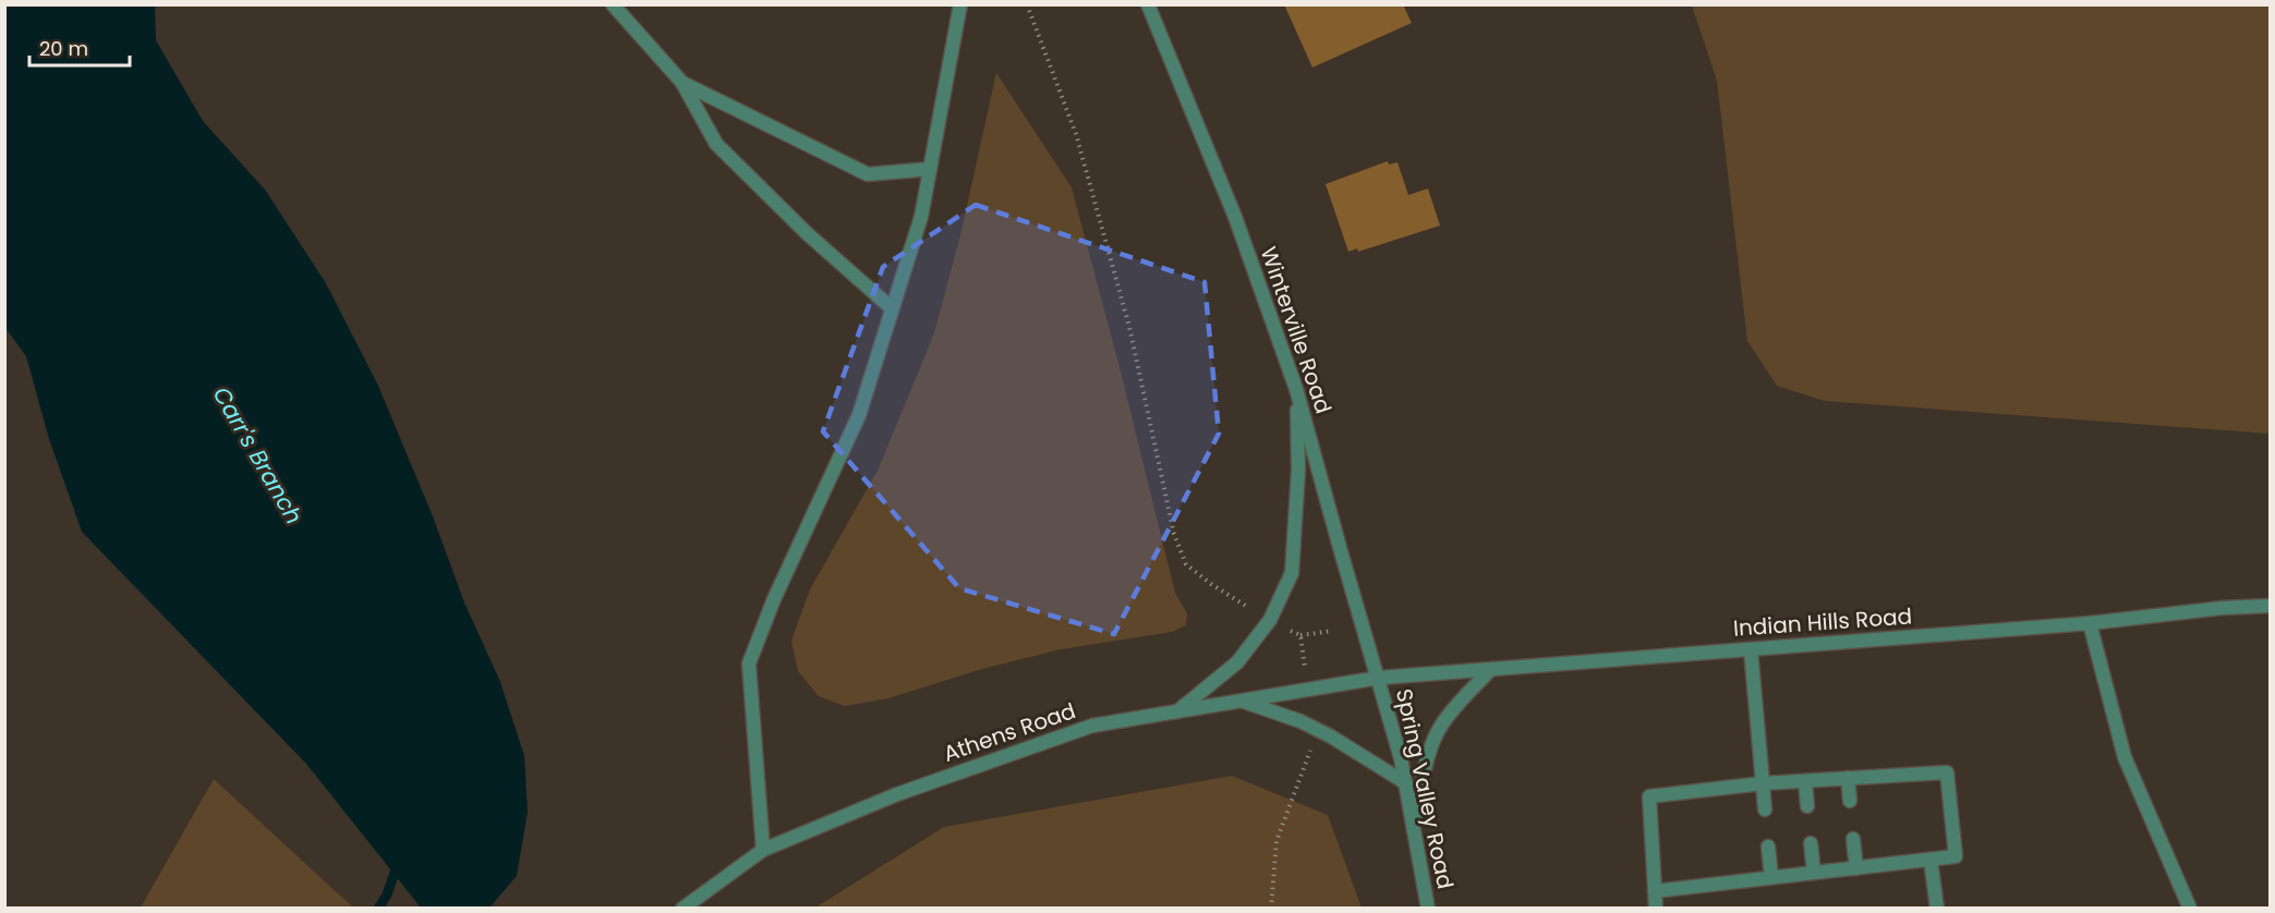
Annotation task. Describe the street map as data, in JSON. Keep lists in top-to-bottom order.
{
  "streets": {
    "street": [
      "Winterville Road",
      "Indian Hills Road",
      "Athens Road",
      "Spring Valley Road"
    ]
  },
  "crossings": [
    ["Winterville Road", "Indian Hills Road"],
    ["Winterville Road", "Athens Road"],
    ["Winterville Road", "Spring Valley Road"],
    ["Indian Hills Road", "Athens Road"],
    ["Indian Hills Road", "Spring Valley Road"],
    ["Athens Road", "Spring Valley Road"]
  ],
  "water": ["Carr's Branch"],
  "scale_bar": "20 m"
}
